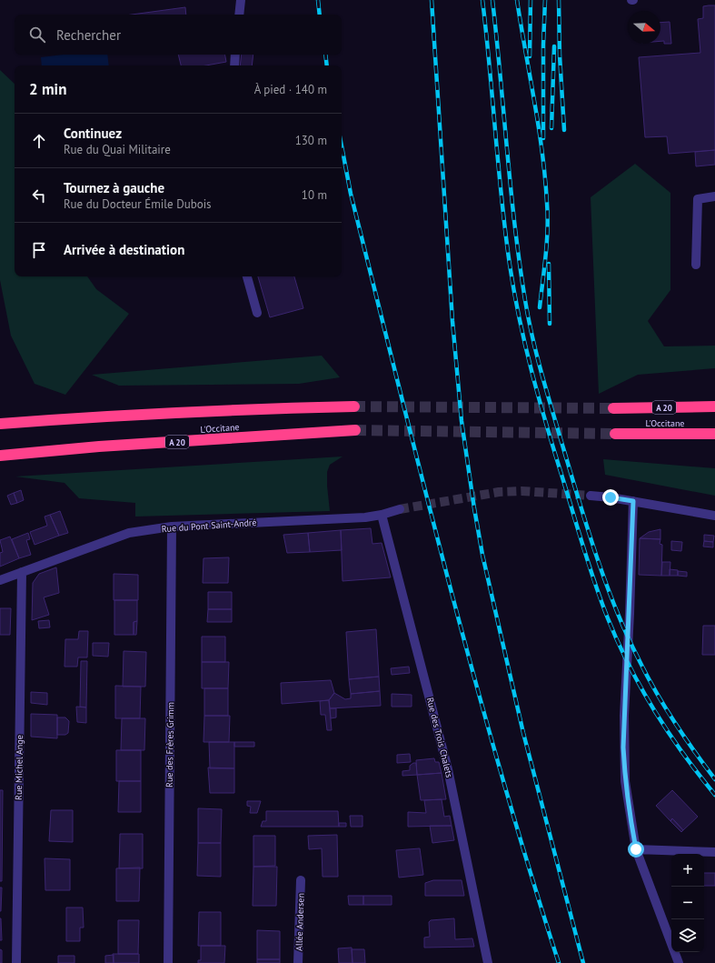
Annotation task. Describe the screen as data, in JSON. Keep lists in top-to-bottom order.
{
  "streets": {
    "highway": ["A 20", "L'Occitane"],
    "street": [
      "Rue du Pont Saint-André",
      "Rue des Trois Chalets",
      "Rue des Frères Grimm",
      "Rue Michel Ange",
      "Allée Andersen"
    ]
  },
  "crossings": [
    ["Rue du Pont Saint-André", "Rue des Trois Chalets"],
    ["Rue du Pont Saint-André", "Rue des Frères Grimm"],
    ["Rue du Pont Saint-André", "Rue Michel Ange"]
  ],
  "north": "right",
  "page": {
    "search": "Rechercher",
    "heading": ["2 min", "À pied · 140 m"],
    "list": [
      ["Continuez", "Rue du Quai Militaire", "130 m"],
      ["Tournez à gauche", "Rue du Docteur Émile Dubois", "10 m"],
      "Arrivée à destination"
    ],
    "map_buttons": ["+", "−"]
  }
}
